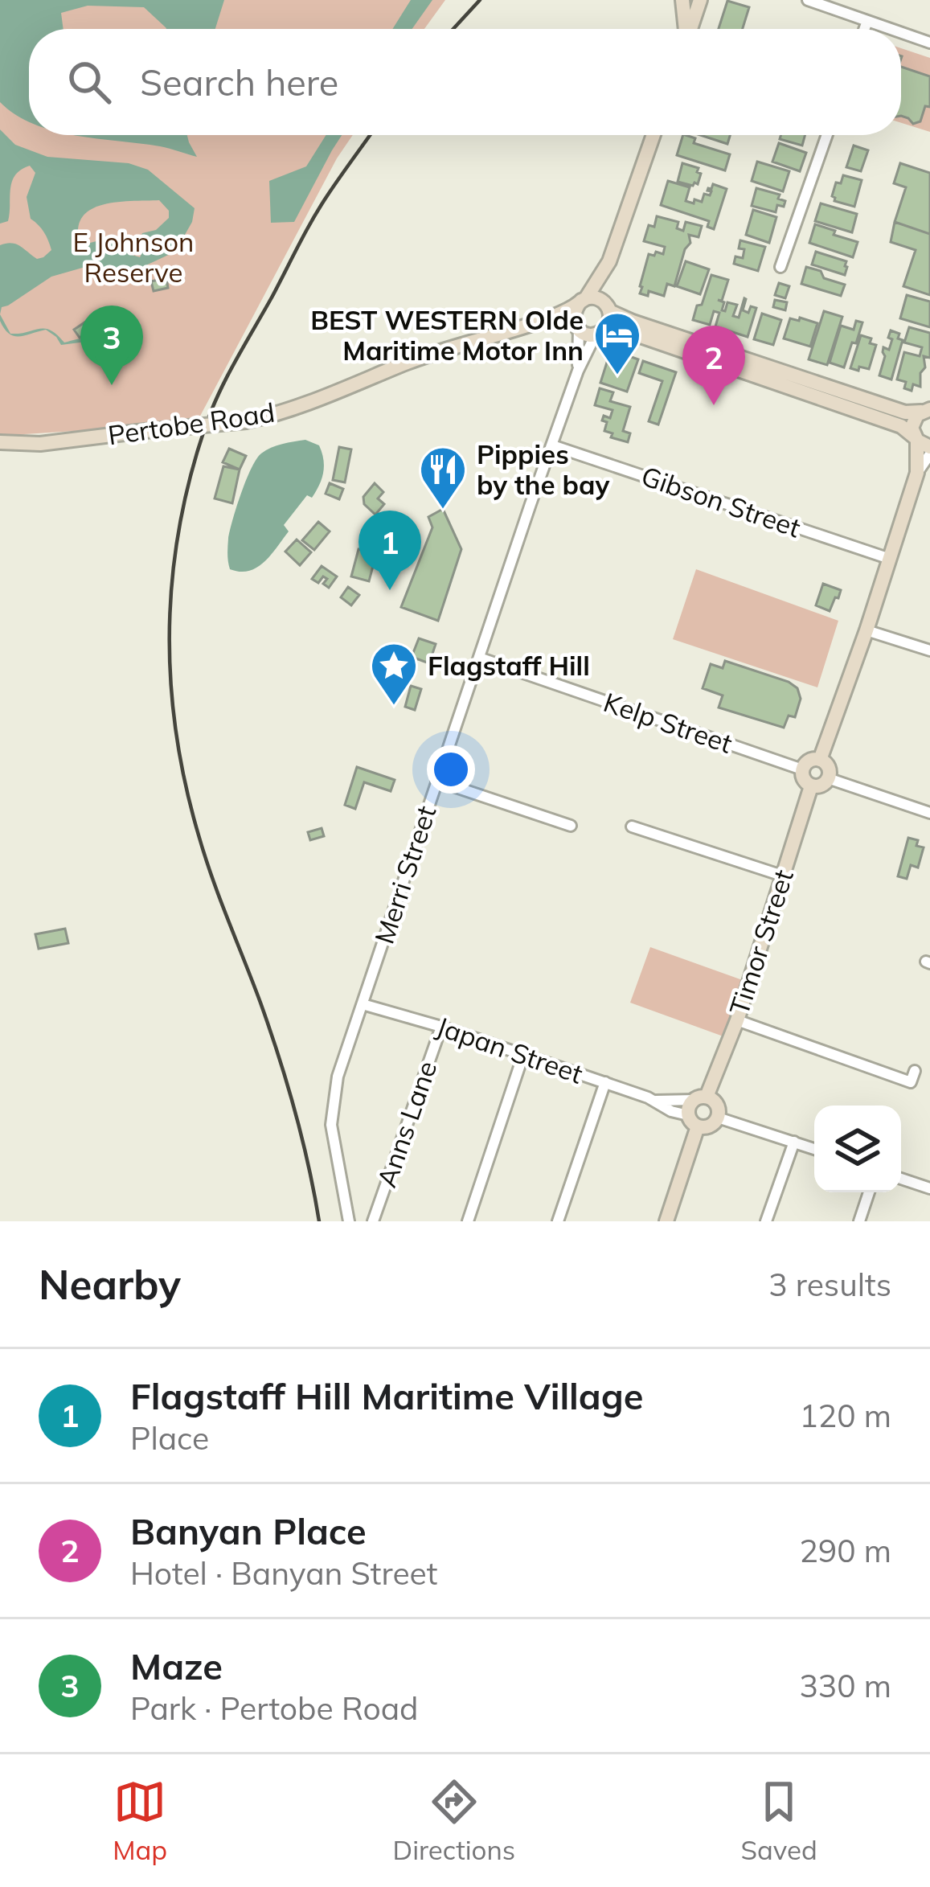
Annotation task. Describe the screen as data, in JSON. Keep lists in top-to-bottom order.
{
  "streets": {
    "street": [
      "Pertobe Road",
      "Gibson Street",
      "Kelp Street",
      "Merri Street",
      "Timor Street",
      "Japan Street",
      "Anns Lane"
    ]
  },
  "crossings": [
    ["Pertobe Road", "Merri Street"],
    ["Gibson Street", "Merri Street"],
    ["Kelp Street", "Merri Street"],
    ["Kelp Street", "Timor Street"],
    ["Merri Street", "Japan Street"],
    ["Timor Street", "Japan Street"],
    ["Japan Street", "Anns Lane"]
  ],
  "parks": ["E Johnson Reserve"],
  "places": {
    "hotel": ["BEST WESTERN Olde Maritime Motor Inn"],
    "restaurant": ["Pippies by the bay"],
    "place": ["Flagstaff Hill"]
  },
  "page": {
    "search": "Search here",
    "pins": ["3", "2", "1"],
    "heading": ["Nearby", "3 results"],
    "list": [
      {
        "mark": "1",
        "name": "Flagstaff Hill Maritime Village",
        "note": "Place",
        "value": "120 m"
      },
      {
        "mark": "2",
        "name": "Banyan Place",
        "note": "Hotel · Banyan Street",
        "value": "290 m"
      },
      {
        "mark": "3",
        "name": "Maze",
        "note": "Park · Pertobe Road",
        "value": "330 m"
      }
    ],
    "nav": ["Map", "Directions", "Saved"]
  }
}
